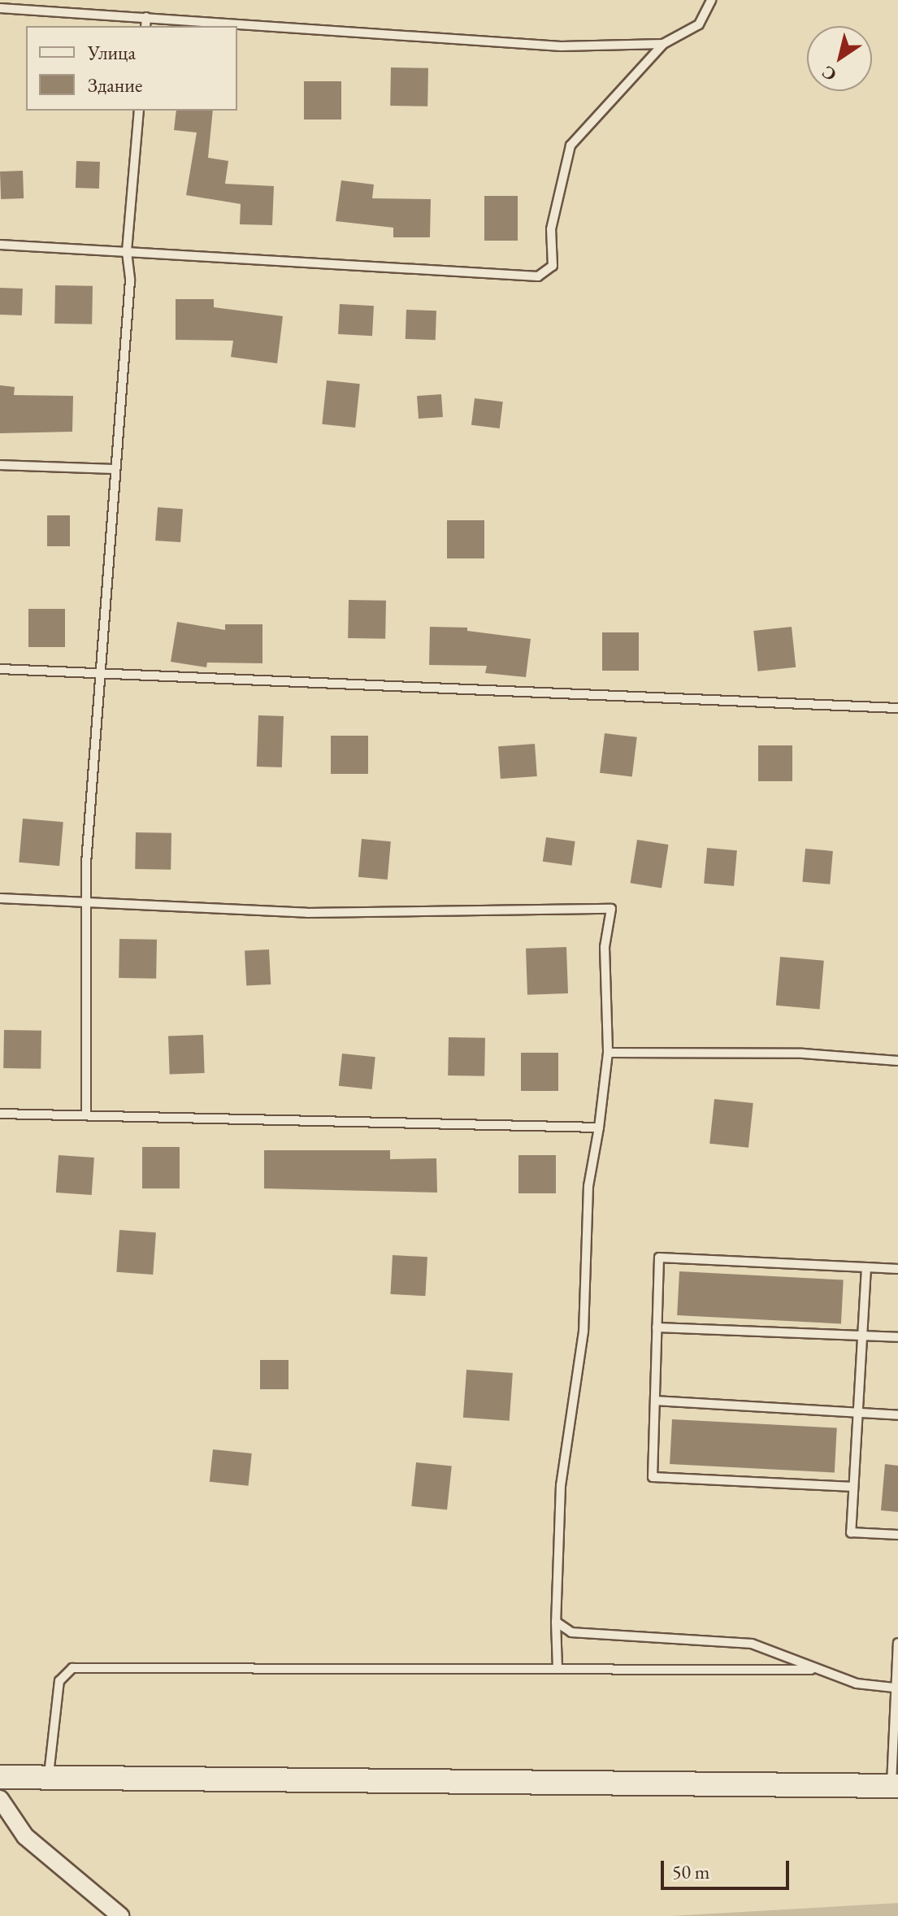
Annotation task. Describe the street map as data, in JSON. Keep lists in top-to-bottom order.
{
  "legend": ["Улица", "Здание"],
  "scale_bar": "50 m",
  "north": "bottom left"
}
